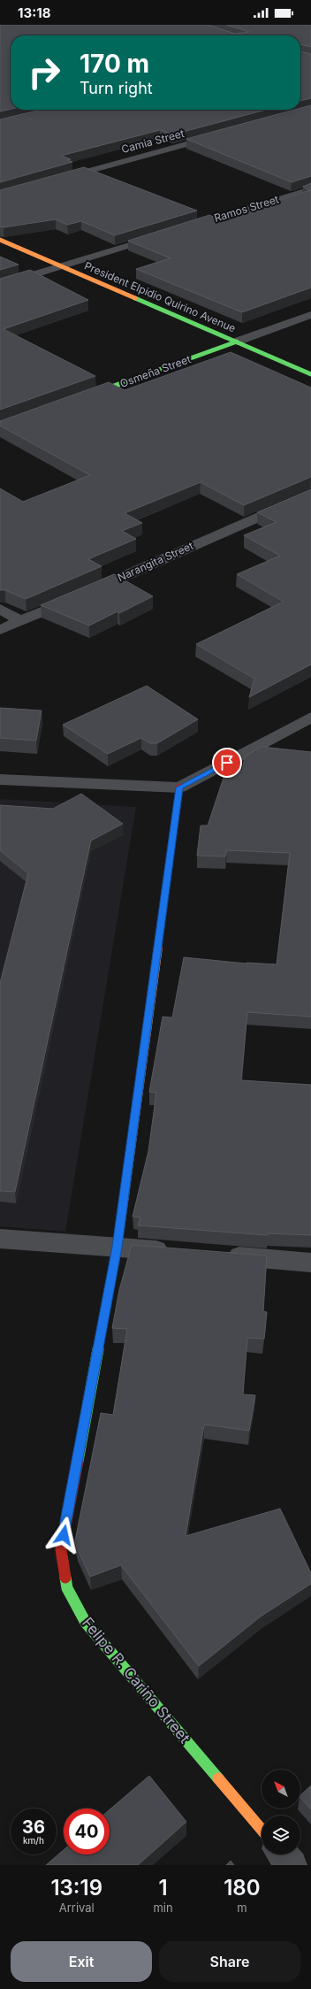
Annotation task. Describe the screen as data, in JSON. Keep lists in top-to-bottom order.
{
  "streets": {
    "street": [
      "Camia Street",
      "Ramos Street",
      "President Elpidio Quirino Avenue",
      "Osmeña Street",
      "Narangita Street",
      "Felipe R. Cariño Street"
    ]
  },
  "crossings": [
    ["President Elpidio Quirino Avenue", "Osmeña Street"]
  ],
  "north": "top left",
  "page": {
    "status": "13:18",
    "turn": ["170 m", "Turn right"],
    "speed": "36 km/h",
    "limit": "40",
    "eta": [
      "13:19",
      "Arrival",
      "1",
      "min",
      "180",
      "m"
    ],
    "buttons": ["Exit", "Share"]
  }
}
